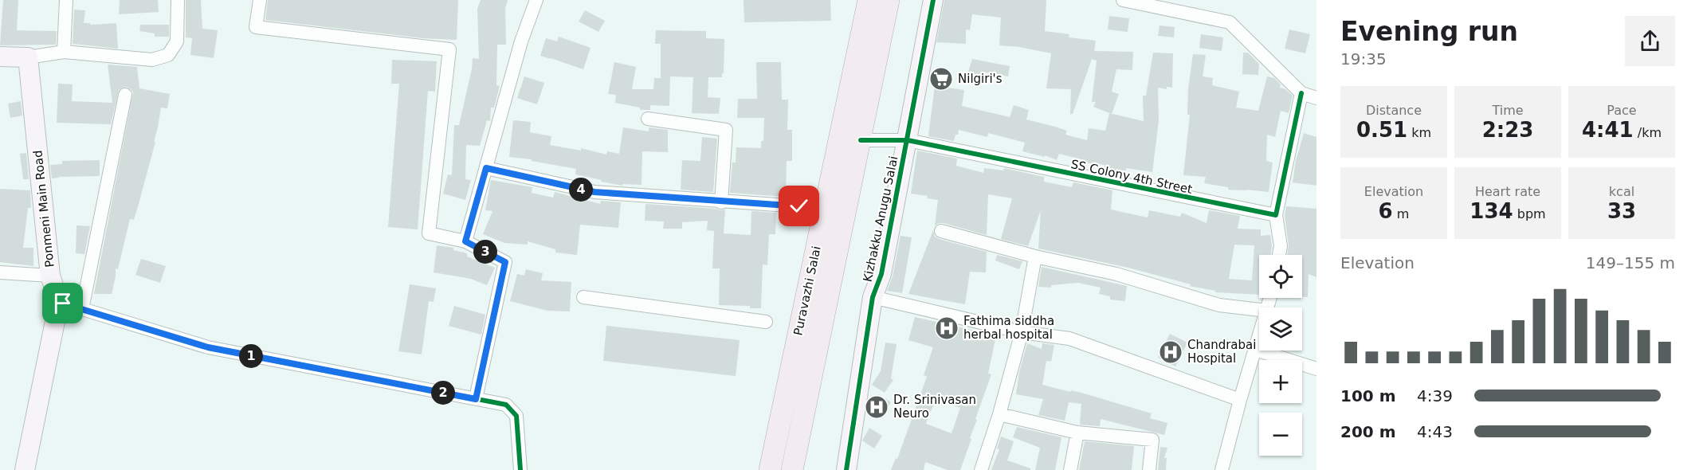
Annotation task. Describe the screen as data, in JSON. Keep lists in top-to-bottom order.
{
  "streets": {
    "main road": ["Puravazhi Salai"],
    "street": ["SS Colony 4th Street", "Ponmeni Main Road", "Kizhakku Anugu Salai"]
  },
  "crossings": [
    ["SS Colony 4th Street", "Kizhakku Anugu Salai"],
    ["SS Colony 4th Street", "Puravazhi Salai"]
  ],
  "places": {
    "supermarket": ["Nilgiri's"],
    "hospital": ["Fathima siddha herbal hospital", "Chandrabai Hospital", "Dr. Srinivasan Neuro"]
  },
  "page": {
    "heading": ["Evening run", "19:35"],
    "stats": [
      ["Distance", "0.51 km"],
      ["Time", "2:23"],
      ["Pace", "4:41 /km"],
      ["Elevation", "6 m"],
      ["Heart rate", "134 bpm"],
      ["kcal", "33"]
    ],
    "pins": [
      "4",
      "3",
      "1",
      "2"
    ],
    "chart": ["Elevation", "149–155 m"],
    "map_buttons": ["+", "−"],
    "list": [
      {
        "name": "100 m",
        "note": "4:39"
      },
      {
        "name": "200 m",
        "note": "4:43"
      }
    ]
  }
}
